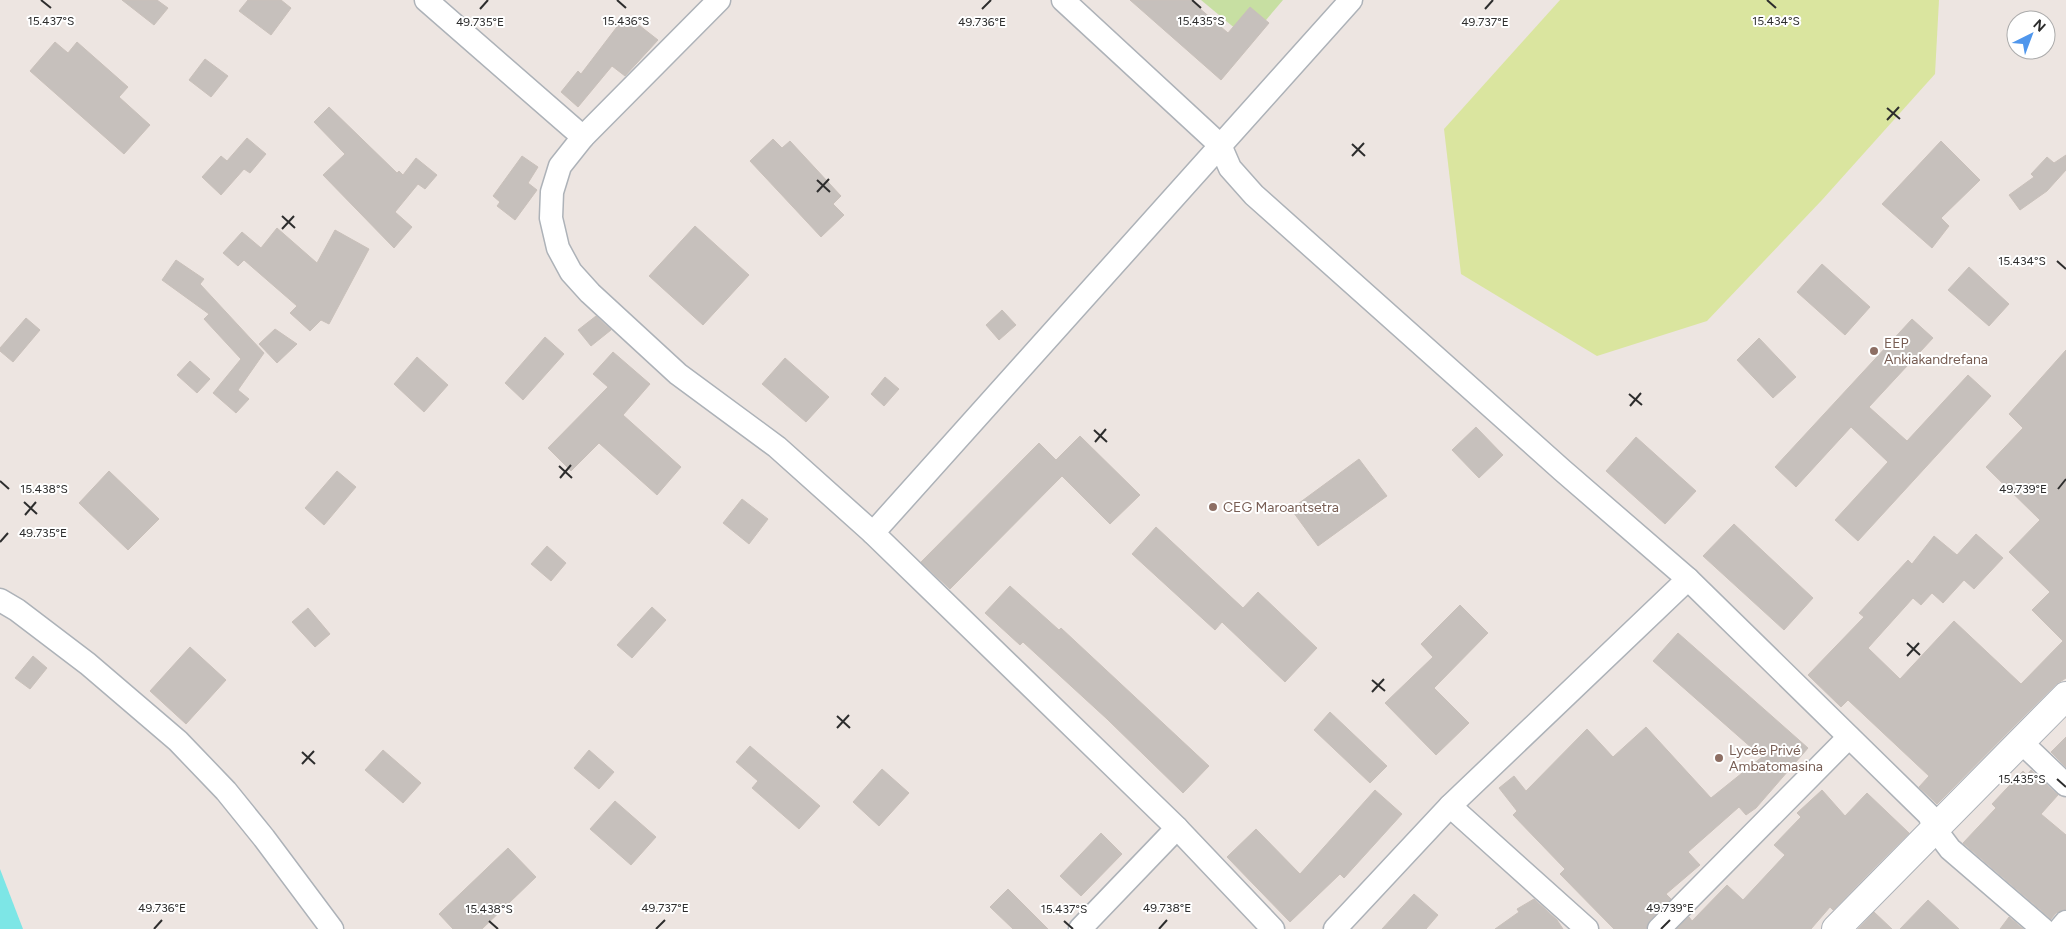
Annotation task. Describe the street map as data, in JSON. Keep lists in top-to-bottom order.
{
  "places": ["EEP Ankiakandrefana", "CEG Maroantsetra", "Lycée Privé Ambatomasina"],
  "north": "top right",
  "coordinates": [
    "15.436°S",
    "15.435°S",
    "15.437°S",
    "15.434°S",
    "49.735°E",
    "49.736°E",
    "49.737°E",
    "49.739°E",
    "15.438°S",
    "49.738°E"
  ]
}
